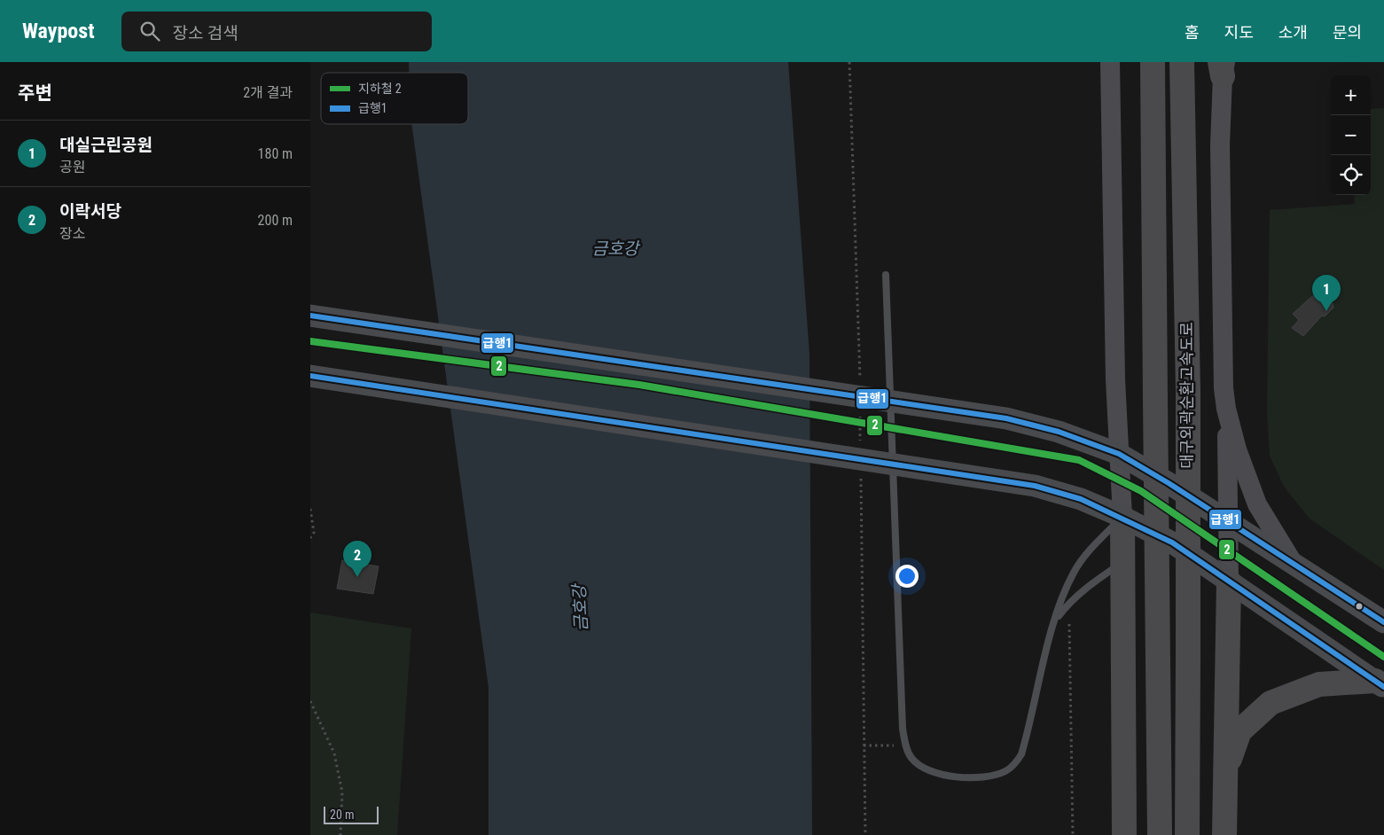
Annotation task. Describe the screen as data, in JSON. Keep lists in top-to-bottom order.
{
  "streets": {
    "highway": ["대구외곽순환고속도로"]
  },
  "water": ["금호강"],
  "lines": ["transit line 급행1", "metro line 2"],
  "legend": ["지하철 2", "급행1"],
  "scale_bar": "20 m",
  "page": {
    "header": "Waypost",
    "search": "장소 검색",
    "nav": [
      "홈",
      "지도",
      "소개",
      "문의"
    ],
    "heading": ["주변", "2개 결과"],
    "map_buttons": ["+", "−"],
    "list": [
      {
        "mark": "1",
        "name": "대실근린공원",
        "note": "공원",
        "value": "180 m"
      },
      {
        "mark": "2",
        "name": "이락서당",
        "note": "장소",
        "value": "200 m"
      }
    ],
    "pins": ["1", "2"],
    "scale": "20 m"
  }
}
